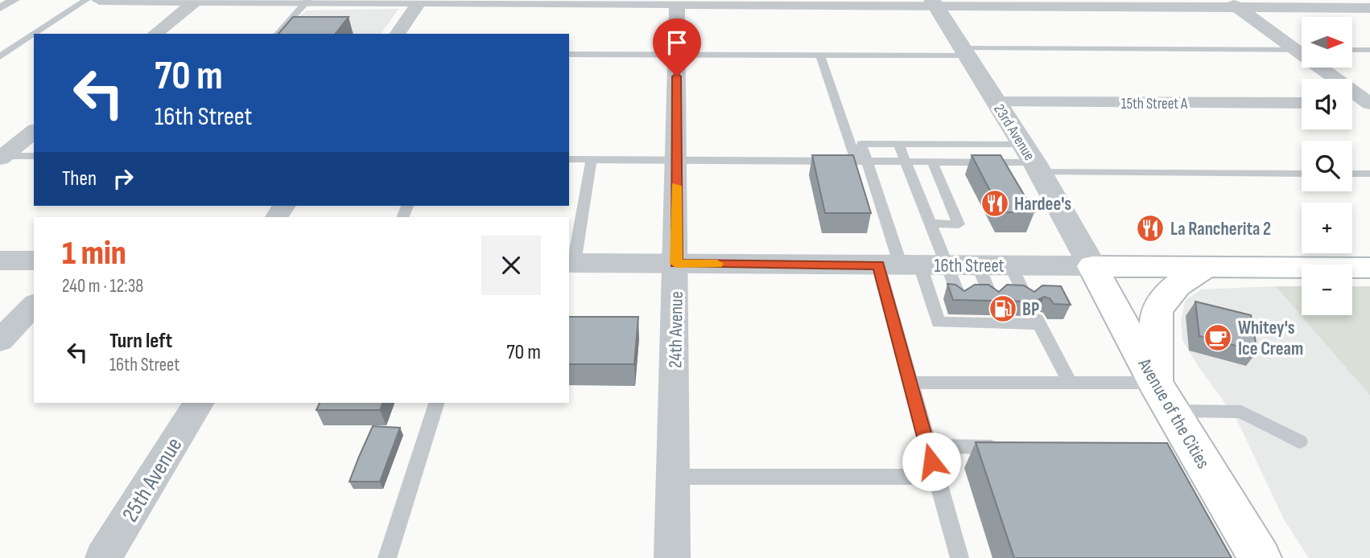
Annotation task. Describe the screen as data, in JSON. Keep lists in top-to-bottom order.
{
  "streets": {
    "main road": ["16th Street", "Avenue of the Cities"],
    "street": [
      "15th Street A",
      "23rd Avenue",
      "24th Avenue",
      "25th Avenue"
    ]
  },
  "crossings": [
    ["15th Street A", "23rd Avenue"],
    ["23rd Avenue", "16th Street"],
    ["23rd Avenue", "Avenue of the Cities"],
    ["16th Street", "24th Avenue"],
    ["16th Street", "Avenue of the Cities"]
  ],
  "places": {
    "restaurant": ["Hardee's", "La Rancherita 2"],
    "fuel station": ["BP"],
    "cafe": ["Whitey's Ice Cream"]
  },
  "north": "right",
  "page": {
    "map_buttons": ["+", "−"],
    "turn": ["70 m", "16th Street"],
    "then": "Then",
    "heading": ["1 min", "240 m · 12:38"],
    "list": [
      {
        "name": "Turn left",
        "note": "16th Street",
        "value": "70 m"
      }
    ]
  }
}
